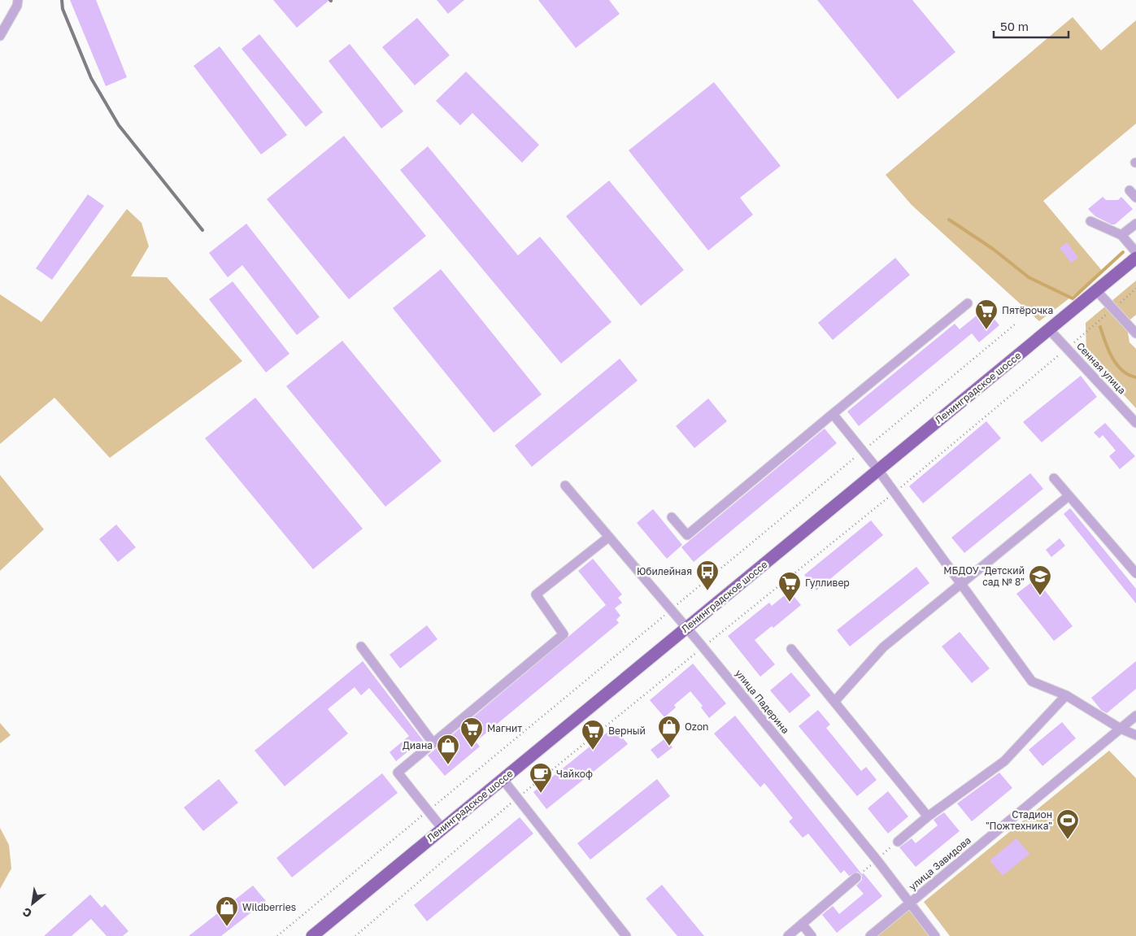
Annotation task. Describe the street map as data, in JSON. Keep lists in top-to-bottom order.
{
  "streets": {
    "main road": ["Ленинградское шоссе"],
    "street": ["Сенная улица", "улица Падерина", "улица Завидова"]
  },
  "crossings": [
    ["Сенная улица", "Ленинградское шоссе"],
    ["Ленинградское шоссе", "улица Падерина"],
    ["улица Падерина", "улица Завидова"]
  ],
  "places": {
    "supermarket": [
      "Пятёрочка",
      "Гулливер",
      "Магнит",
      "Верный"
    ],
    "bus stop": ["Юбилейная"],
    "school or university": ["МБДОУ \"Детский сад № 8\""],
    "shop": ["Ozon", "Диана", "Wildberries"],
    "cafe": ["Чайкоф"],
    "sports": ["Стадион \"Пожтехника\""]
  },
  "scale_bar": "50 m",
  "north": "bottom left"
}
